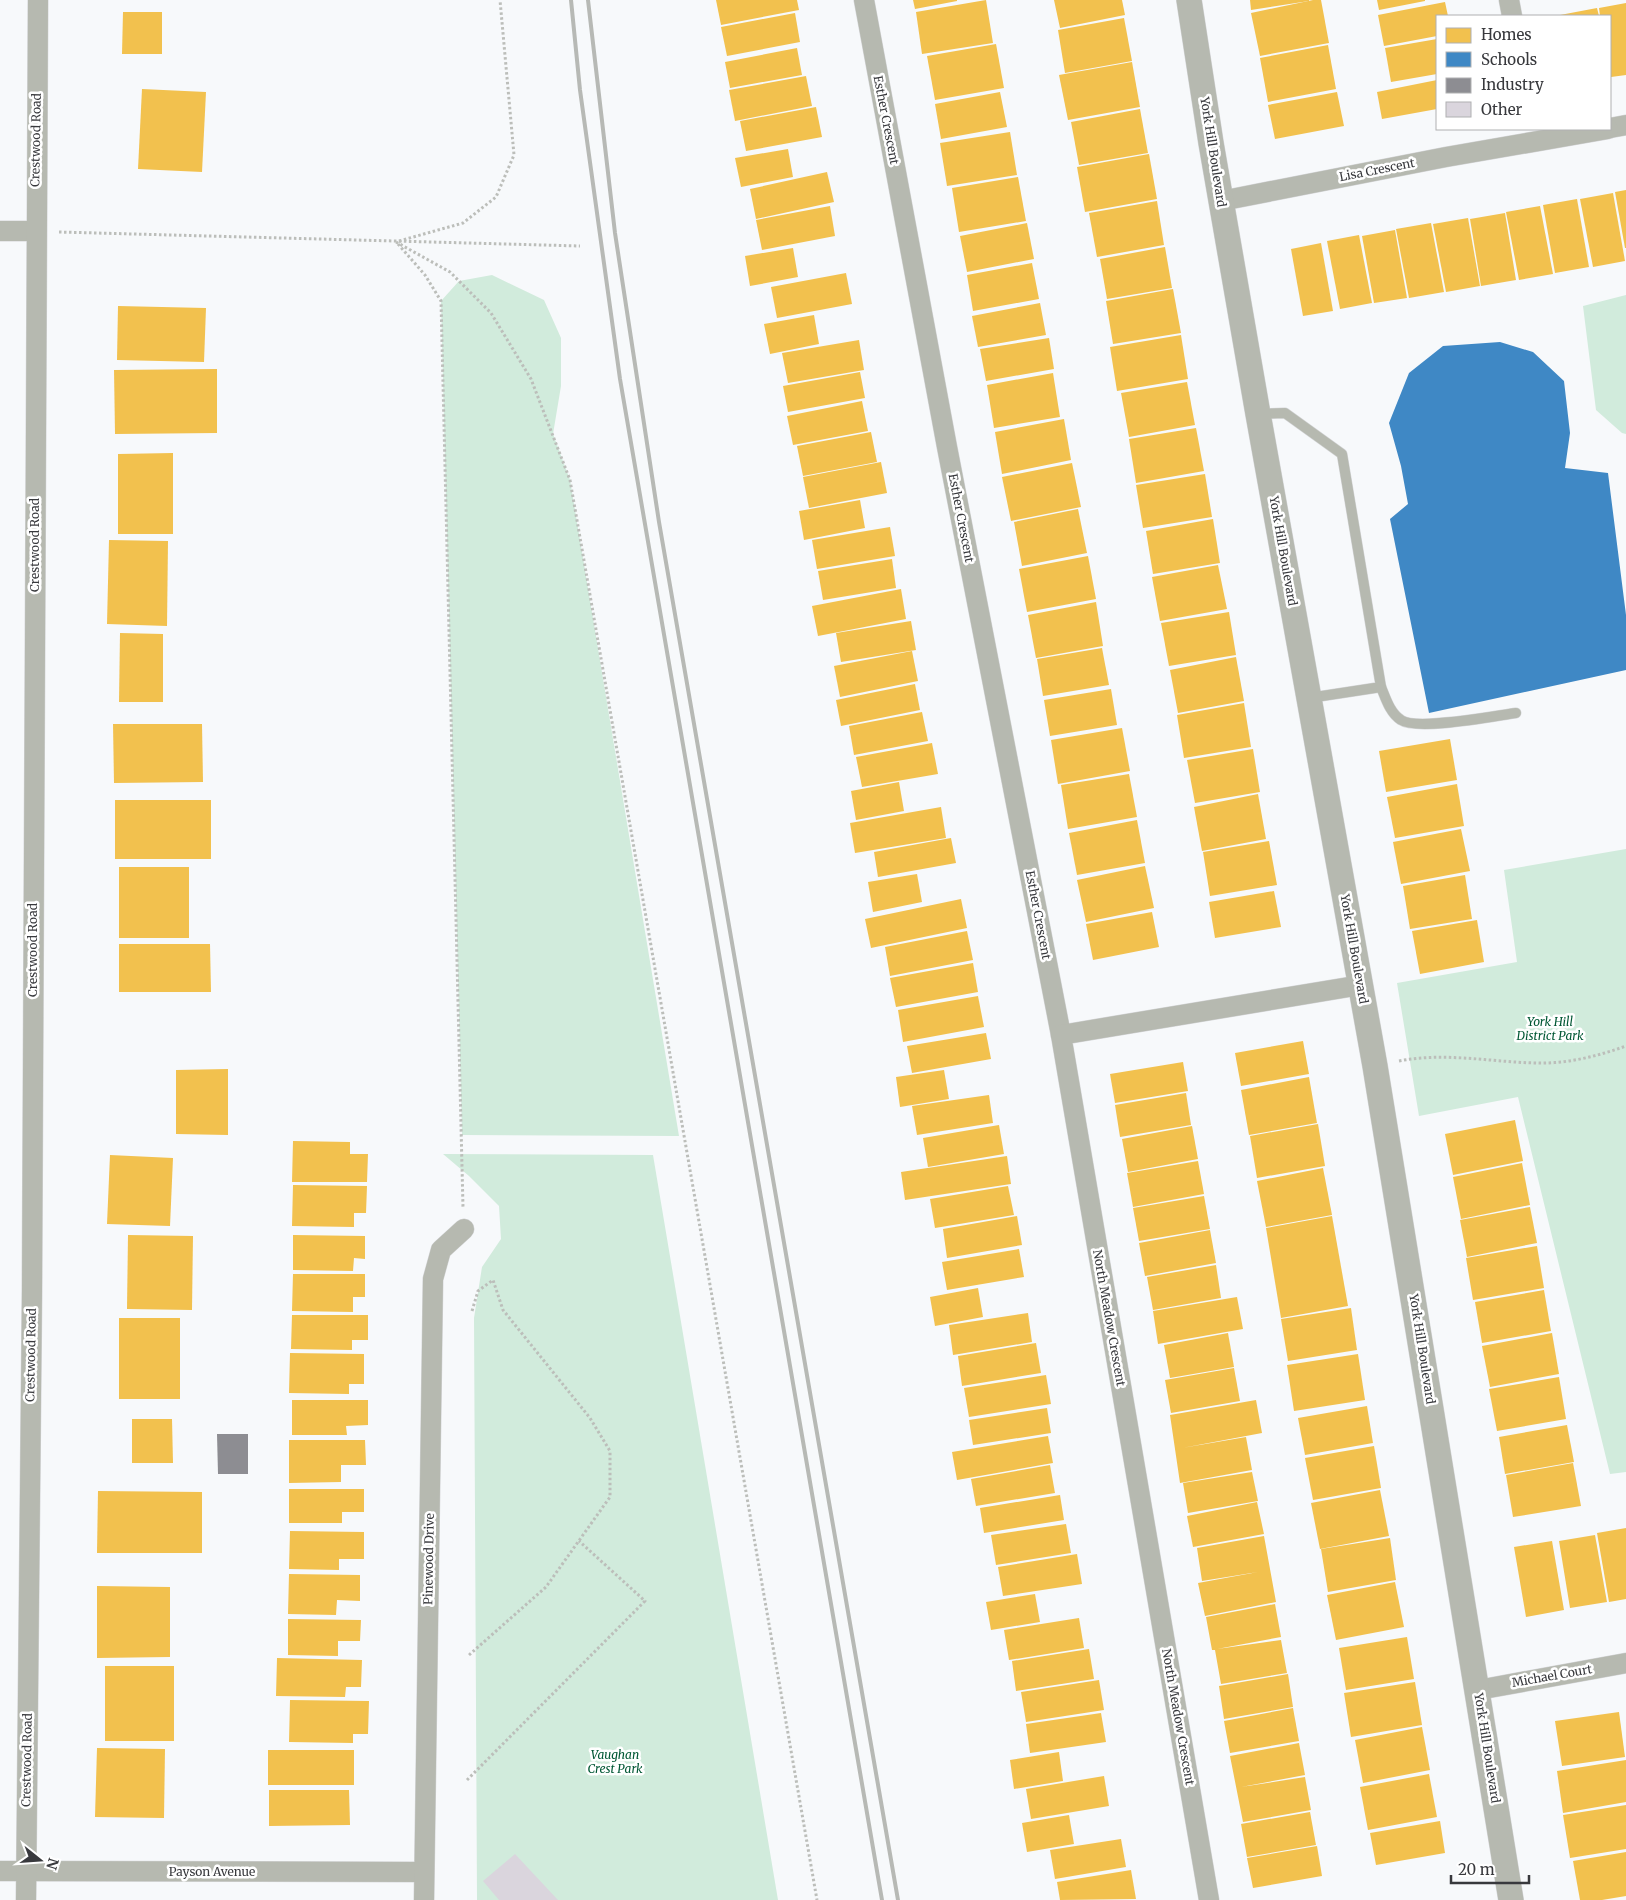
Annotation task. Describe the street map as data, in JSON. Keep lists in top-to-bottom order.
{
  "streets": {
    "street": [
      "Esther Crescent",
      "Crestwood Road",
      "York Hill Boulevard",
      "Lisa Crescent",
      "North Meadow Crescent",
      "Pinewood Drive",
      "Michael Court",
      "Payson Avenue"
    ]
  },
  "crossings": [
    ["Esther Crescent", "North Meadow Crescent"],
    ["Crestwood Road", "Payson Avenue"],
    ["York Hill Boulevard", "Lisa Crescent"],
    ["York Hill Boulevard", "Michael Court"],
    ["Pinewood Drive", "Payson Avenue"]
  ],
  "parks": ["York Hill District Park", "Vaughan Crest Park"],
  "legend": [
    "Homes",
    "Schools",
    "Industry",
    "Other"
  ],
  "scale_bar": "20 m",
  "north": "right"
}
